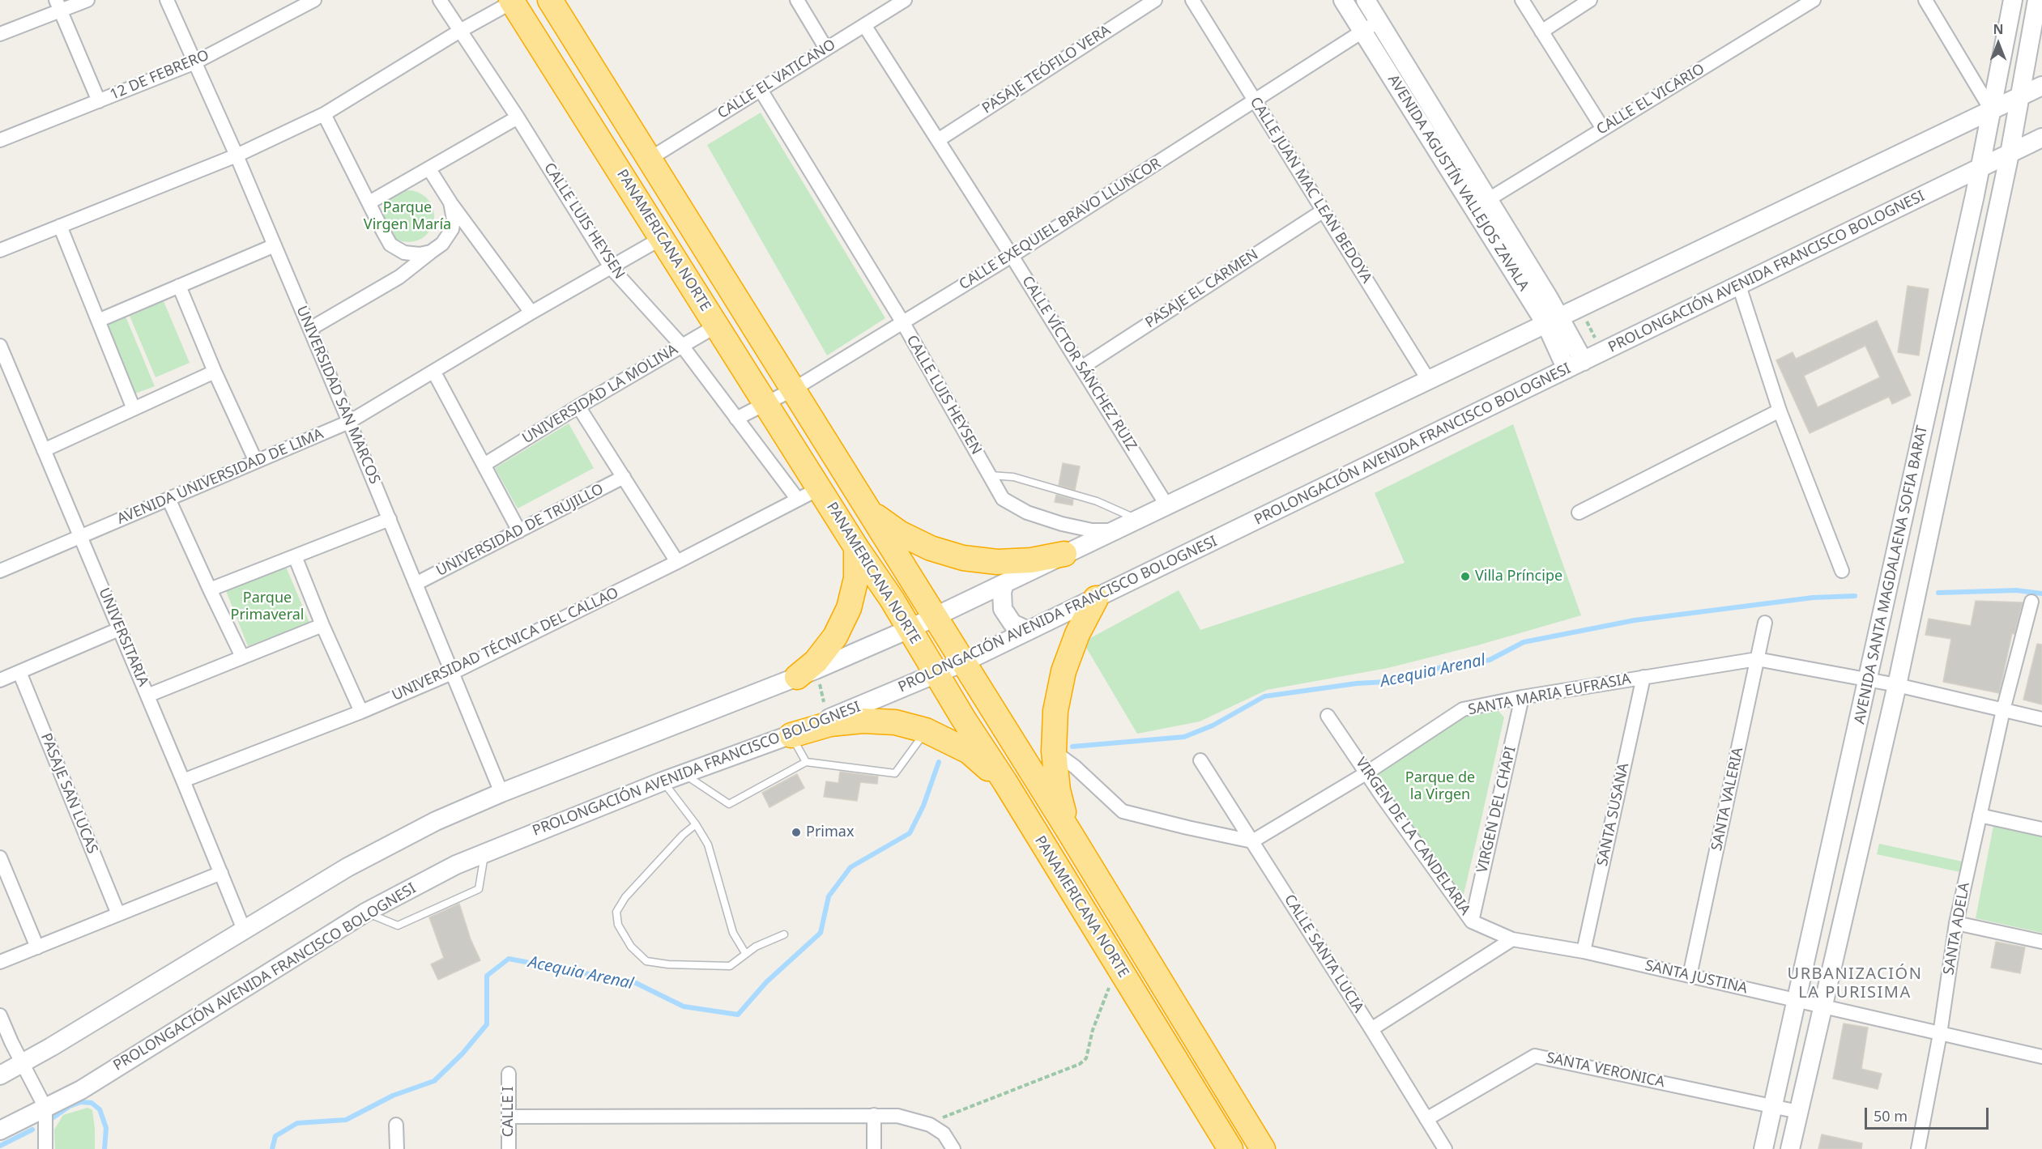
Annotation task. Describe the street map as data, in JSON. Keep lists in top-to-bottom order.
{
  "streets": {
    "highway": ["PANAMERICANA NORTE"],
    "main road": ["AVENIDA AGUSTÍN VALLEJOS ZAVALA", "PROLONGACIÓN AVENIDA FRANCISCO BOLOGNESI", "AVENIDA SANTA MAGDALAENA SOFIA BARAT"],
    "street": [
      "PASAJE TEÓFILO VERA",
      "12 DE FEBRERO",
      "CALLE EL VATICANO",
      "CALLE EL VICARIO",
      "CALLE JUAN MAC LEAN BEDOYA",
      "CALLE LUIS HEYSEN",
      "CALLE EXEQUIEL BRAVO LLUNCOR",
      "PASAJE EL CARMEN",
      "CALLE VÍCTOR SÁNCHEZ RUIZ",
      "UNIVERSIDAD LA MOLINA",
      "UNIVERSIDAD SAN MARCOS",
      "AVENIDA UNIVERSIDAD DE LIMA",
      "UNIVERSIDAD DE TRUJILLO",
      "UNIVERSITARIA",
      "UNIVERSIDAD TÉCNICA DEL CALLAO",
      "SANTA MARIA EUFRASIA",
      "PASAJE SAN LUCAS",
      "SANTA VALERIA",
      "VIRGEN DEL CHAPI",
      "SANTA SUSANA",
      "VIRGEN DE LA CANDELARIA",
      "SANTA ADELA",
      "CALLE SANTA LUCIA",
      "SANTA JUSTINA",
      "SANTA VERONICA",
      "CALLE I"
    ]
  },
  "crossings": [
    ["PASAJE TEÓFILO VERA", "CALLE VÍCTOR SÁNCHEZ RUIZ"],
    ["12 DE FEBRERO", "UNIVERSIDAD SAN MARCOS"],
    ["CALLE EL VATICANO", "CALLE LUIS HEYSEN"],
    ["CALLE EL VATICANO", "PANAMERICANA NORTE"],
    ["CALLE EL VATICANO", "CALLE VÍCTOR SÁNCHEZ RUIZ"],
    ["CALLE EL VICARIO", "AVENIDA AGUSTÍN VALLEJOS ZAVALA"],
    ["AVENIDA AGUSTÍN VALLEJOS ZAVALA", "CALLE EXEQUIEL BRAVO LLUNCOR"],
    ["AVENIDA AGUSTÍN VALLEJOS ZAVALA", "PROLONGACIÓN AVENIDA FRANCISCO BOLOGNESI"],
    ["CALLE JUAN MAC LEAN BEDOYA", "CALLE EXEQUIEL BRAVO LLUNCOR"],
    ["CALLE JUAN MAC LEAN BEDOYA", "PASAJE EL CARMEN"],
    ["CALLE LUIS HEYSEN", "CALLE EXEQUIEL BRAVO LLUNCOR"],
    ["CALLE LUIS HEYSEN", "UNIVERSIDAD LA MOLINA"],
    ["CALLE LUIS HEYSEN", "AVENIDA UNIVERSIDAD DE LIMA"],
    ["CALLE LUIS HEYSEN", "UNIVERSIDAD TÉCNICA DEL CALLAO"],
    ["CALLE EXEQUIEL BRAVO LLUNCOR", "PANAMERICANA NORTE"],
    ["CALLE EXEQUIEL BRAVO LLUNCOR", "CALLE VÍCTOR SÁNCHEZ RUIZ"],
    ["PANAMERICANA NORTE", "PROLONGACIÓN AVENIDA FRANCISCO BOLOGNESI"],
    ["PANAMERICANA NORTE", "UNIVERSIDAD LA MOLINA"],
    ["PANAMERICANA NORTE", "AVENIDA UNIVERSIDAD DE LIMA"],
    ["PANAMERICANA NORTE", "UNIVERSIDAD TÉCNICA DEL CALLAO"],
    ["PROLONGACIÓN AVENIDA FRANCISCO BOLOGNESI", "AVENIDA SANTA MAGDALAENA SOFIA BARAT"],
    ["PASAJE EL CARMEN", "CALLE VÍCTOR SÁNCHEZ RUIZ"],
    ["UNIVERSIDAD SAN MARCOS", "AVENIDA UNIVERSIDAD DE LIMA"],
    ["UNIVERSIDAD SAN MARCOS", "UNIVERSIDAD DE TRUJILLO"],
    ["UNIVERSIDAD SAN MARCOS", "UNIVERSIDAD TÉCNICA DEL CALLAO"],
    ["AVENIDA UNIVERSIDAD DE LIMA", "UNIVERSITARIA"],
    ["AVENIDA SANTA MAGDALAENA SOFIA BARAT", "SANTA MARIA EUFRASIA"],
    ["AVENIDA SANTA MAGDALAENA SOFIA BARAT", "SANTA JUSTINA"],
    ["AVENIDA SANTA MAGDALAENA SOFIA BARAT", "SANTA VERONICA"],
    ["UNIVERSITARIA", "UNIVERSIDAD TÉCNICA DEL CALLAO"],
    ["SANTA MARIA EUFRASIA", "SANTA VALERIA"],
    ["SANTA MARIA EUFRASIA", "VIRGEN DEL CHAPI"],
    ["SANTA MARIA EUFRASIA", "SANTA SUSANA"],
    ["SANTA MARIA EUFRASIA", "VIRGEN DE LA CANDELARIA"],
    ["SANTA MARIA EUFRASIA", "SANTA ADELA"],
    ["SANTA MARIA EUFRASIA", "CALLE SANTA LUCIA"],
    ["SANTA VALERIA", "SANTA JUSTINA"],
    ["VIRGEN DEL CHAPI", "VIRGEN DE LA CANDELARIA"],
    ["SANTA SUSANA", "SANTA JUSTINA"],
    ["VIRGEN DE LA CANDELARIA", "SANTA JUSTINA"],
    ["SANTA ADELA", "SANTA JUSTINA"],
    ["CALLE SANTA LUCIA", "SANTA VERONICA"]
  ],
  "districts": ["URBANIZACIÓN LA PURISIMA"],
  "water": ["Acequia Arenal"],
  "parks": ["Parque Virgen María", "Parque Primaveral", "Parque de la Virgen"],
  "places": ["Villa Príncipe", "Primax"],
  "scale_bar": "50 m",
  "north": "top"
}
